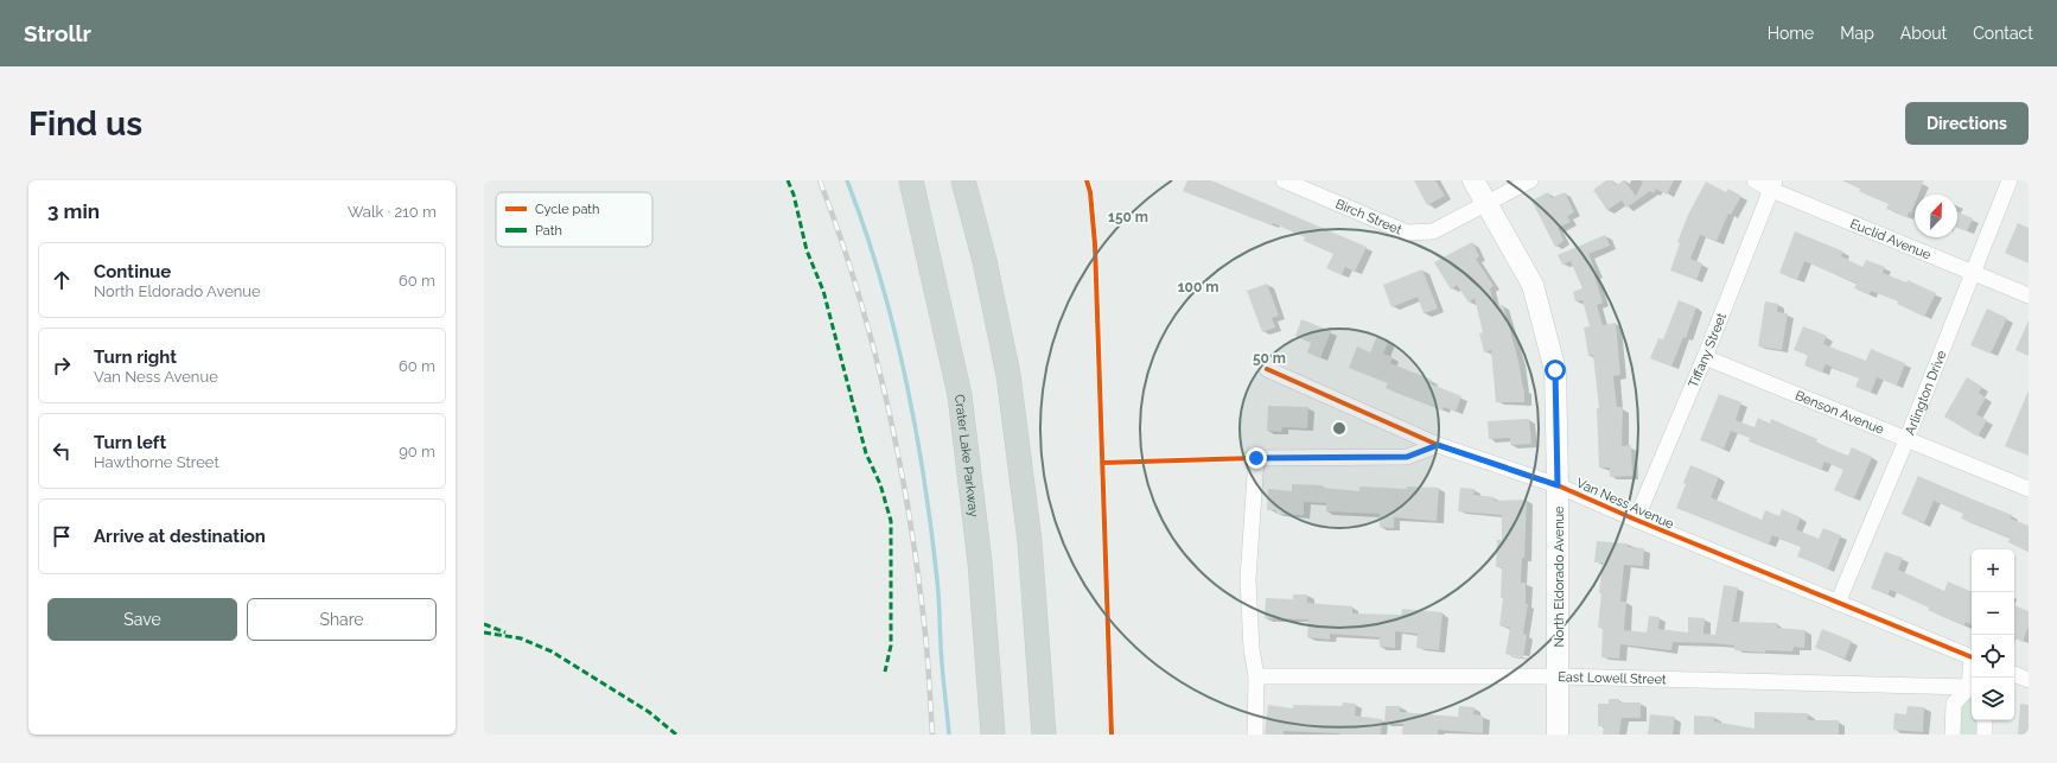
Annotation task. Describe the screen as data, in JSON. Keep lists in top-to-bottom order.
{
  "streets": {
    "main road": ["Crater Lake Parkway"],
    "street": [
      "Birch Street",
      "Euclid Avenue",
      "Tiffany Street",
      "Arlington Drive",
      "Benson Avenue",
      "Van Ness Avenue",
      "North Eldorado Avenue",
      "East Lowell Street"
    ]
  },
  "crossings": [
    ["Birch Street", "North Eldorado Avenue"],
    ["Euclid Avenue", "Tiffany Street"],
    ["Euclid Avenue", "Arlington Drive"],
    ["Tiffany Street", "Benson Avenue"],
    ["Tiffany Street", "Van Ness Avenue"],
    ["Arlington Drive", "Benson Avenue"],
    ["Arlington Drive", "Van Ness Avenue"],
    ["Van Ness Avenue", "North Eldorado Avenue"],
    ["North Eldorado Avenue", "East Lowell Street"]
  ],
  "legend": ["Cycle path", "Path"],
  "north": "top right",
  "page": {
    "header": "Strollr",
    "nav": [
      "Home",
      "Map",
      "About",
      "Contact"
    ],
    "buttons": [
      "Directions",
      ["Save", "Share"]
    ],
    "title": "Find us",
    "heading": ["3 min", "Walk · 210 m"],
    "list": [
      ["Continue", "North Eldorado Avenue", "60 m"],
      ["Turn right", "Van Ness Avenue", "60 m"],
      ["Turn left", "Hawthorne Street", "90 m"],
      "Arrive at destination"
    ],
    "map_buttons": ["+", "−"]
  },
  "rings": ["150 m", "100 m", "50 m"]
}
